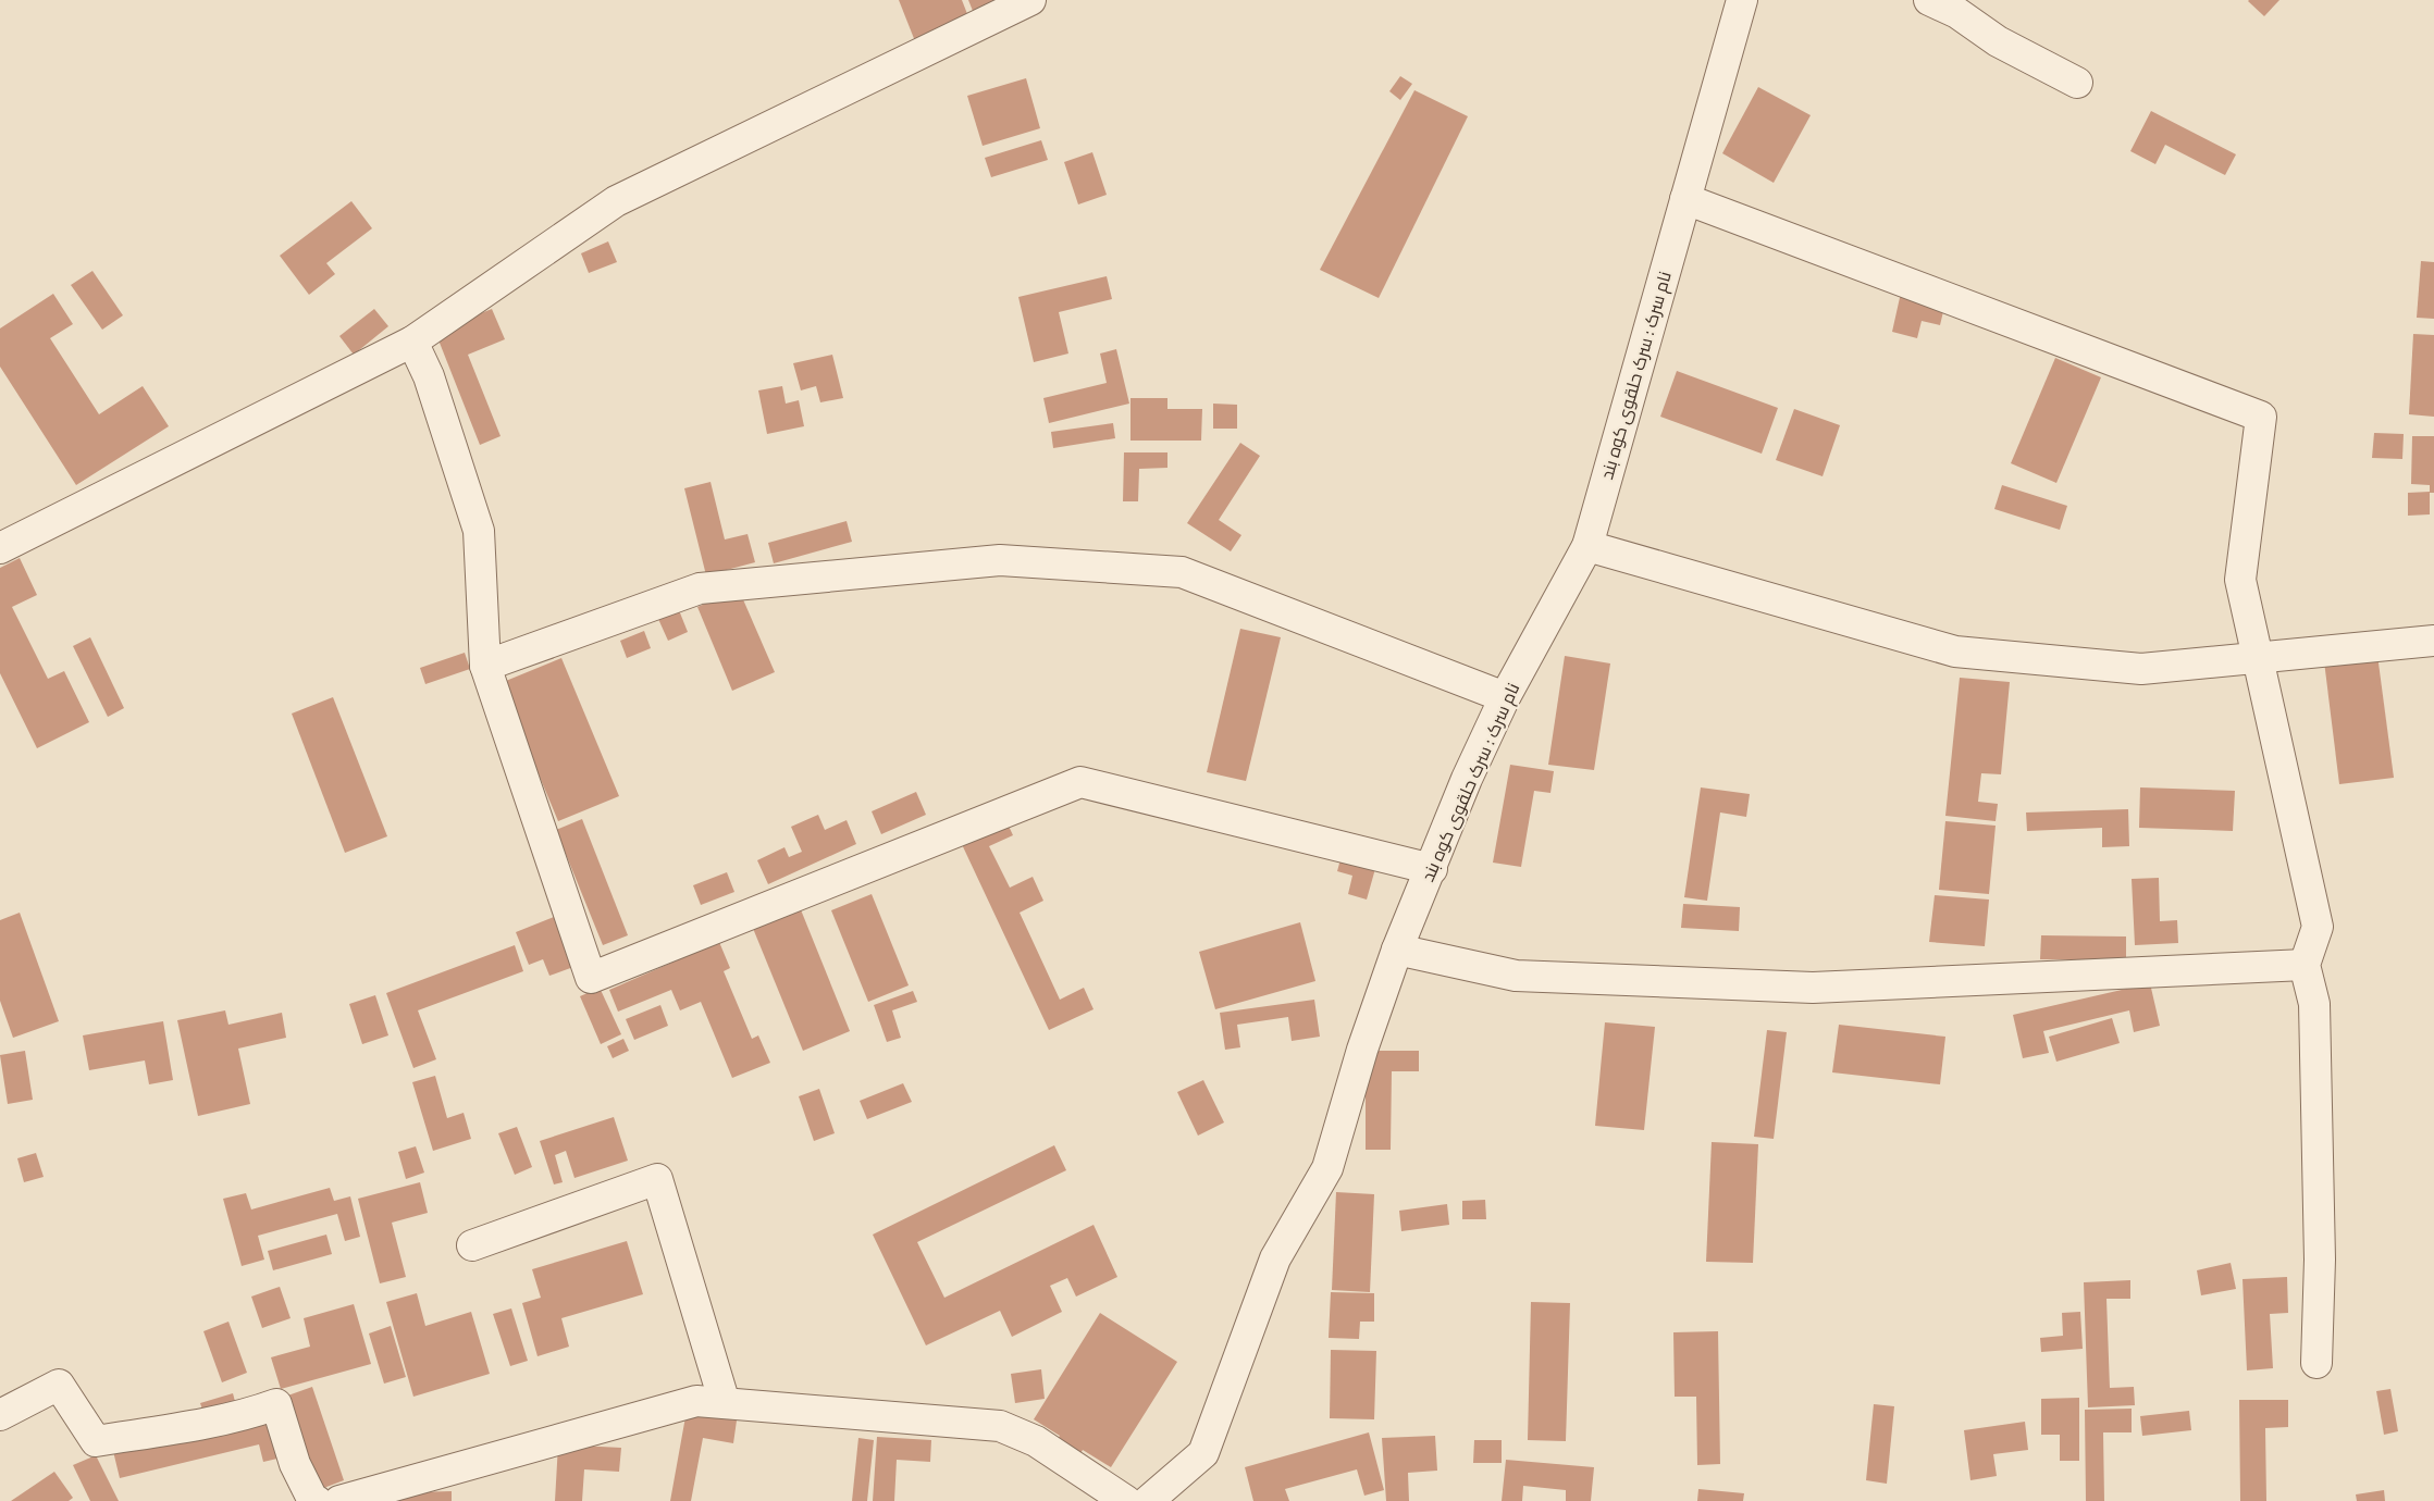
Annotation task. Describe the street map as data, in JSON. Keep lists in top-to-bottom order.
{
  "streets": {
    "street": ["نام سرک : سرک حلقوی کوه بند"]
  }
}
